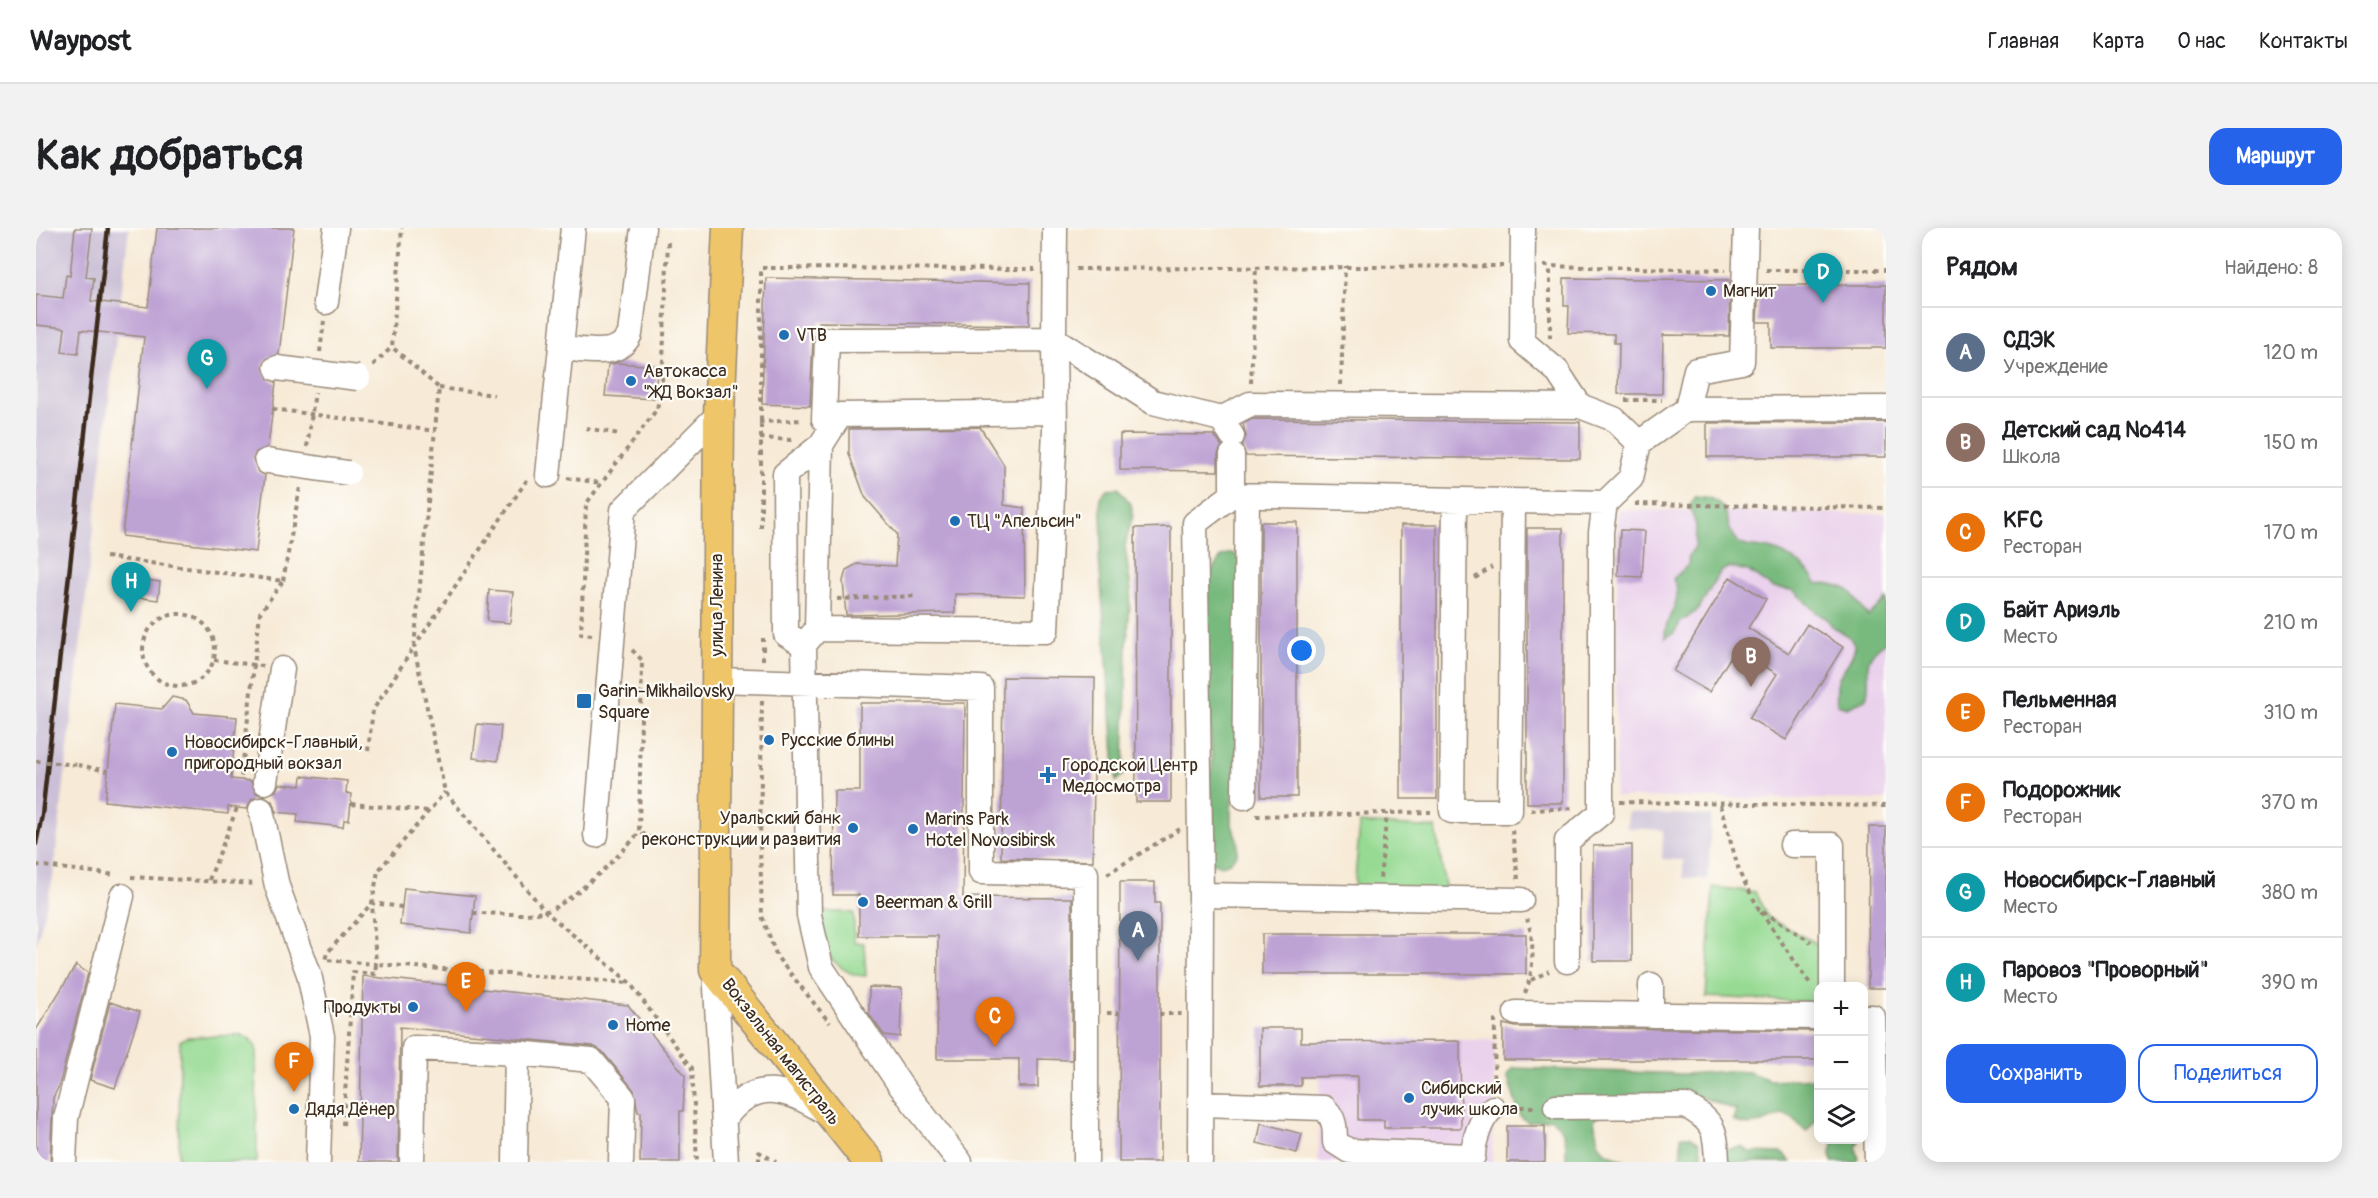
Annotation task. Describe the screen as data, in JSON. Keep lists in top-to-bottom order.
{
  "streets": {
    "main road": ["улица Ленина", "Вокзальная магистраль"]
  },
  "crossings": [
    ["улица Ленина", "Вокзальная магистраль"]
  ],
  "places": {
    "other": [
      "Магнит",
      "VTB",
      "Автокасса \"ЖД Вокзал\"",
      "ТЦ \"Апельсин\"",
      "Русские блины",
      "Новосибирск-Главный, пригородный вокзал",
      "Уральский банк реконструкции и развития",
      "Marins Park Hotel Novosibirsk",
      "Beerman & Grill",
      "Продукты",
      "Home",
      "Сибирский лучик школа",
      "Дядя Дёнер"
    ],
    "transit": ["Garin-Mikhailovsky Square"],
    "health": ["Городской Центр Медосмотра"]
  },
  "page": {
    "header": "Waypost",
    "nav": [
      "Главная",
      "Карта",
      "О нас",
      "Контакты"
    ],
    "buttons": [
      "Маршрут",
      ["Сохранить", "Поделиться"]
    ],
    "title": "Как добраться",
    "heading": ["Рядом", "Найдено: 8"],
    "pins": [
      "D",
      "G",
      "H",
      "B",
      "A",
      "E",
      "C",
      "F"
    ],
    "list": [
      {
        "mark": "A",
        "name": "СДЭК",
        "note": "Учреждение",
        "value": "120 m"
      },
      {
        "mark": "B",
        "name": "Детский сад №414",
        "note": "Школа",
        "value": "150 m"
      },
      {
        "mark": "C",
        "name": "KFC",
        "note": "Ресторан",
        "value": "170 m"
      },
      {
        "mark": "D",
        "name": "Байт Ариэль",
        "note": "Место",
        "value": "210 m"
      },
      {
        "mark": "E",
        "name": "Пельменная",
        "note": "Ресторан",
        "value": "310 m"
      },
      {
        "mark": "F",
        "name": "Подорожник",
        "note": "Ресторан",
        "value": "370 m"
      },
      {
        "mark": "G",
        "name": "Новосибирск-Главный",
        "note": "Место",
        "value": "380 m"
      },
      {
        "mark": "H",
        "name": "Паровоз \"Проворный\"",
        "note": "Место",
        "value": "390 m"
      }
    ],
    "map_buttons": ["+", "−"]
  }
}
